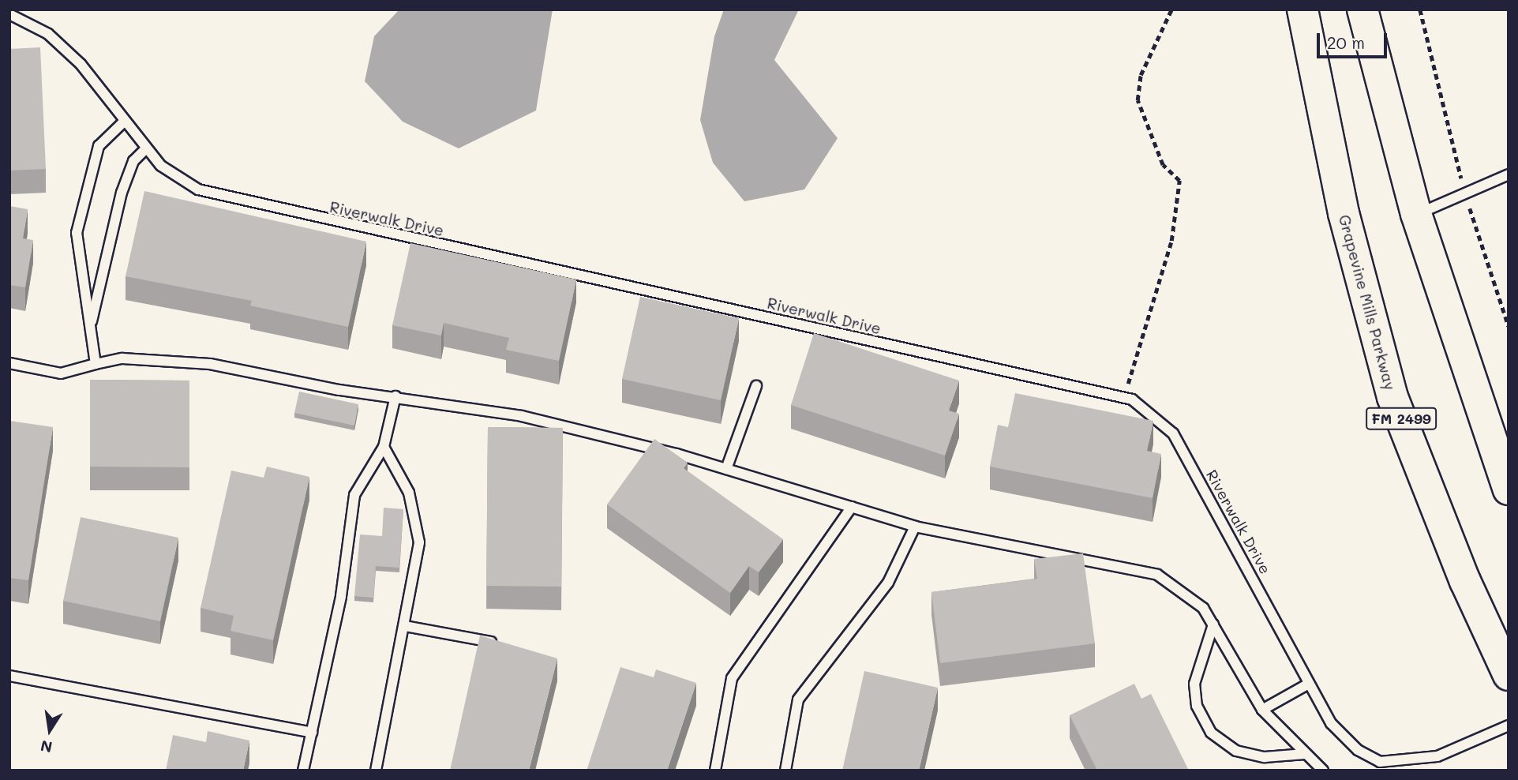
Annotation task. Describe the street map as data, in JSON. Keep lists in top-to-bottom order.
{
  "streets": {
    "main road": ["Grapevine Mills Parkway", "FM 2499"],
    "lane": ["Riverwalk Drive"]
  },
  "scale_bar": "20 m",
  "north": "bottom"
}
